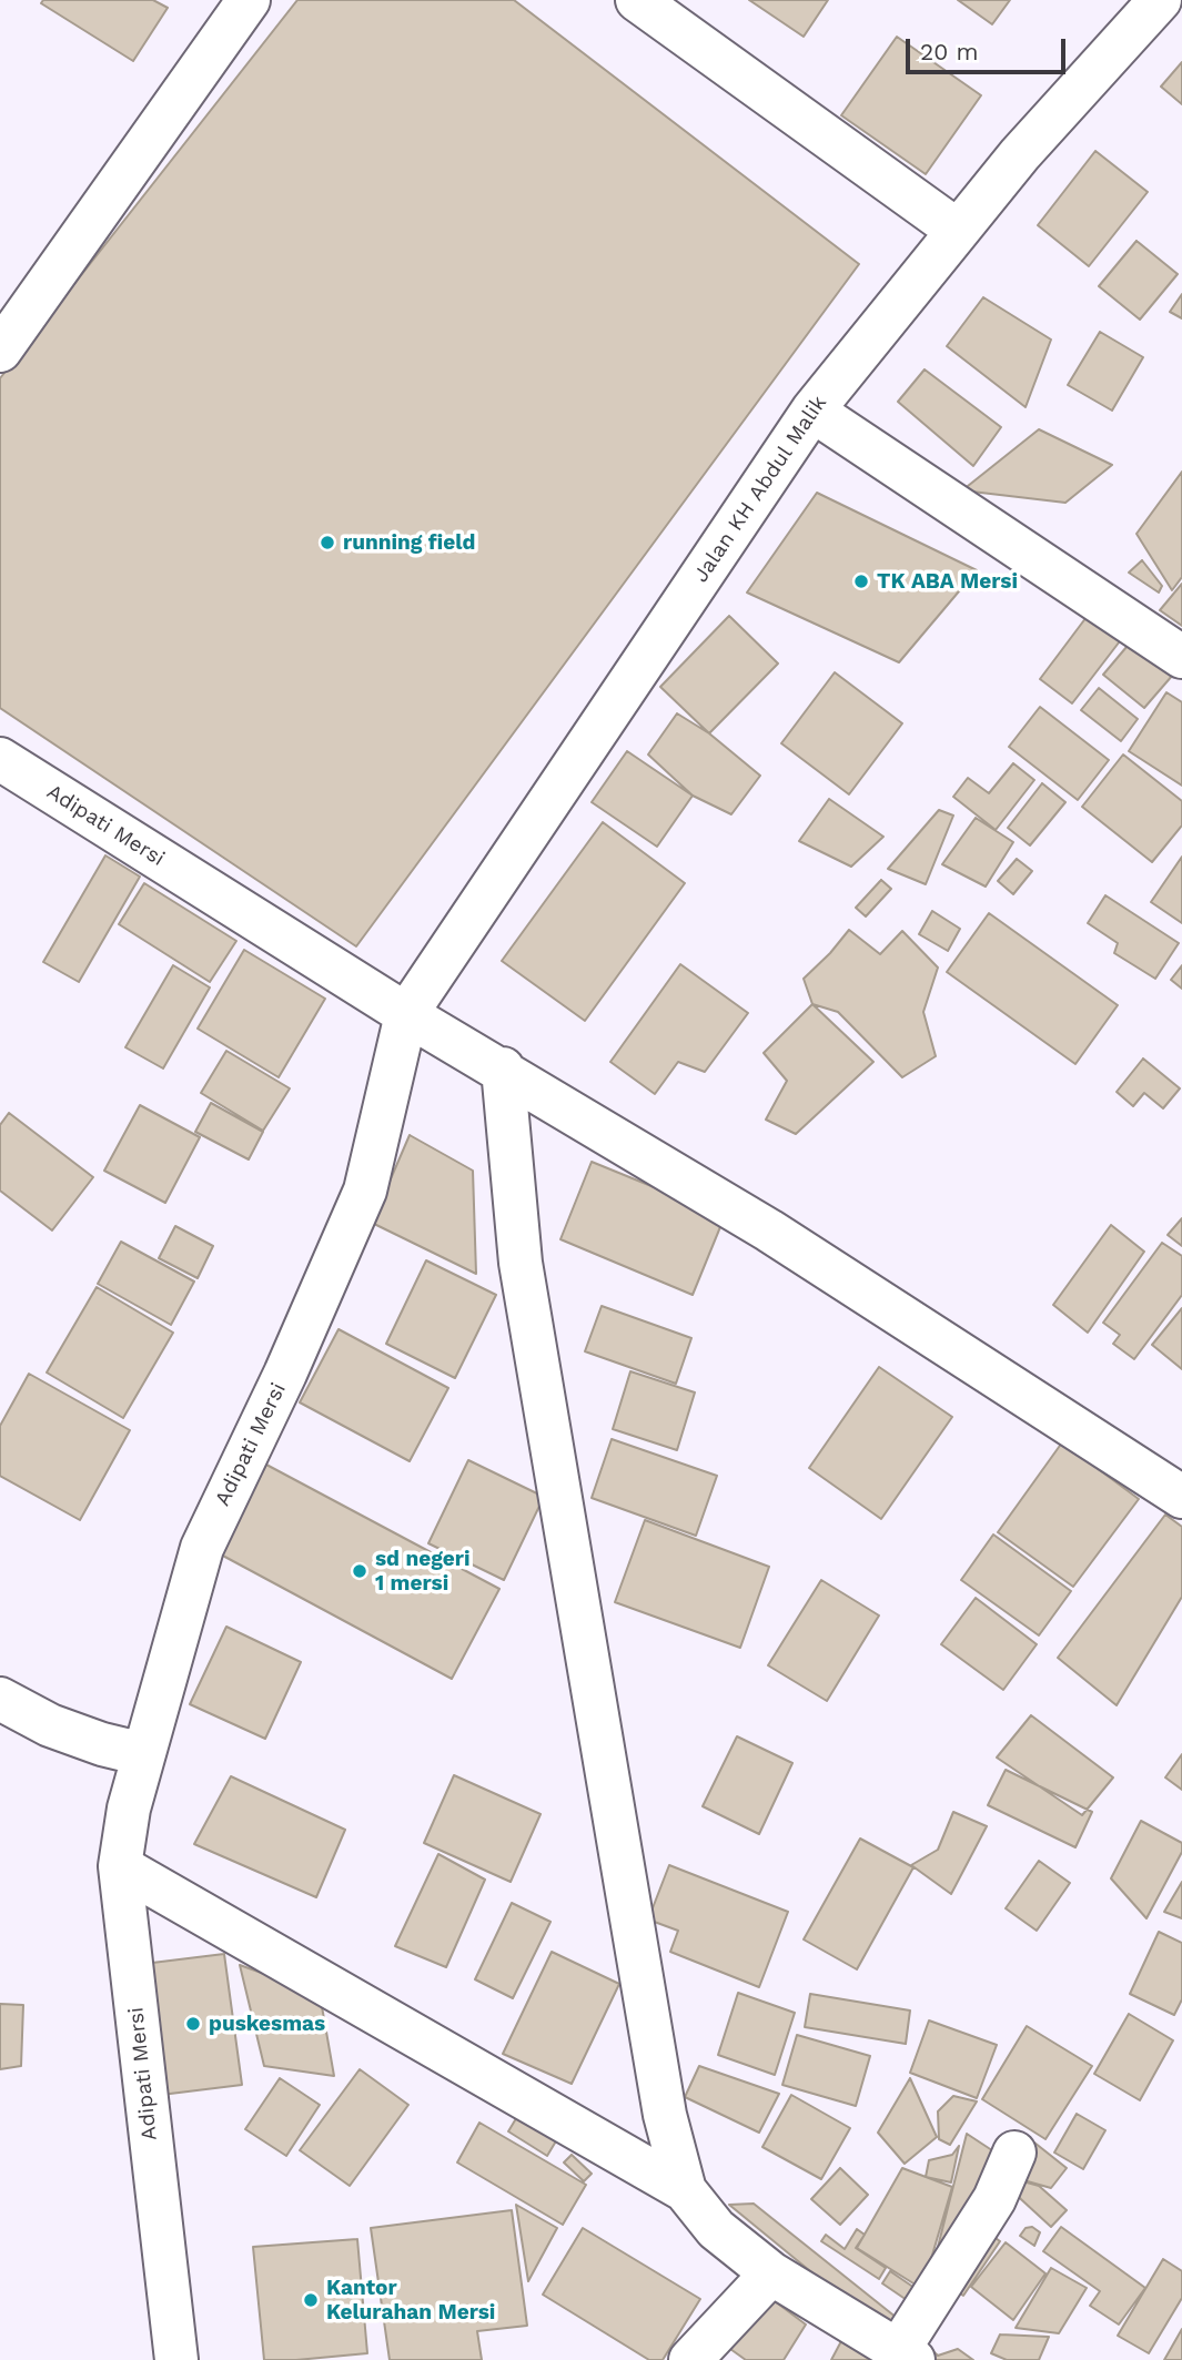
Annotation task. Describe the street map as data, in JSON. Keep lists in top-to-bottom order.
{
  "streets": {
    "street": ["Jalan KH Abdul Malik", "Adipati Mersi"]
  },
  "crossings": [
    ["Jalan KH Abdul Malik", "Adipati Mersi"]
  ],
  "places": [
    "running field",
    "TK ABA Mersi",
    "sd negeri 1 mersi",
    "puskesmas",
    "Kantor Kelurahan Mersi"
  ],
  "scale_bar": "20 m"
}
